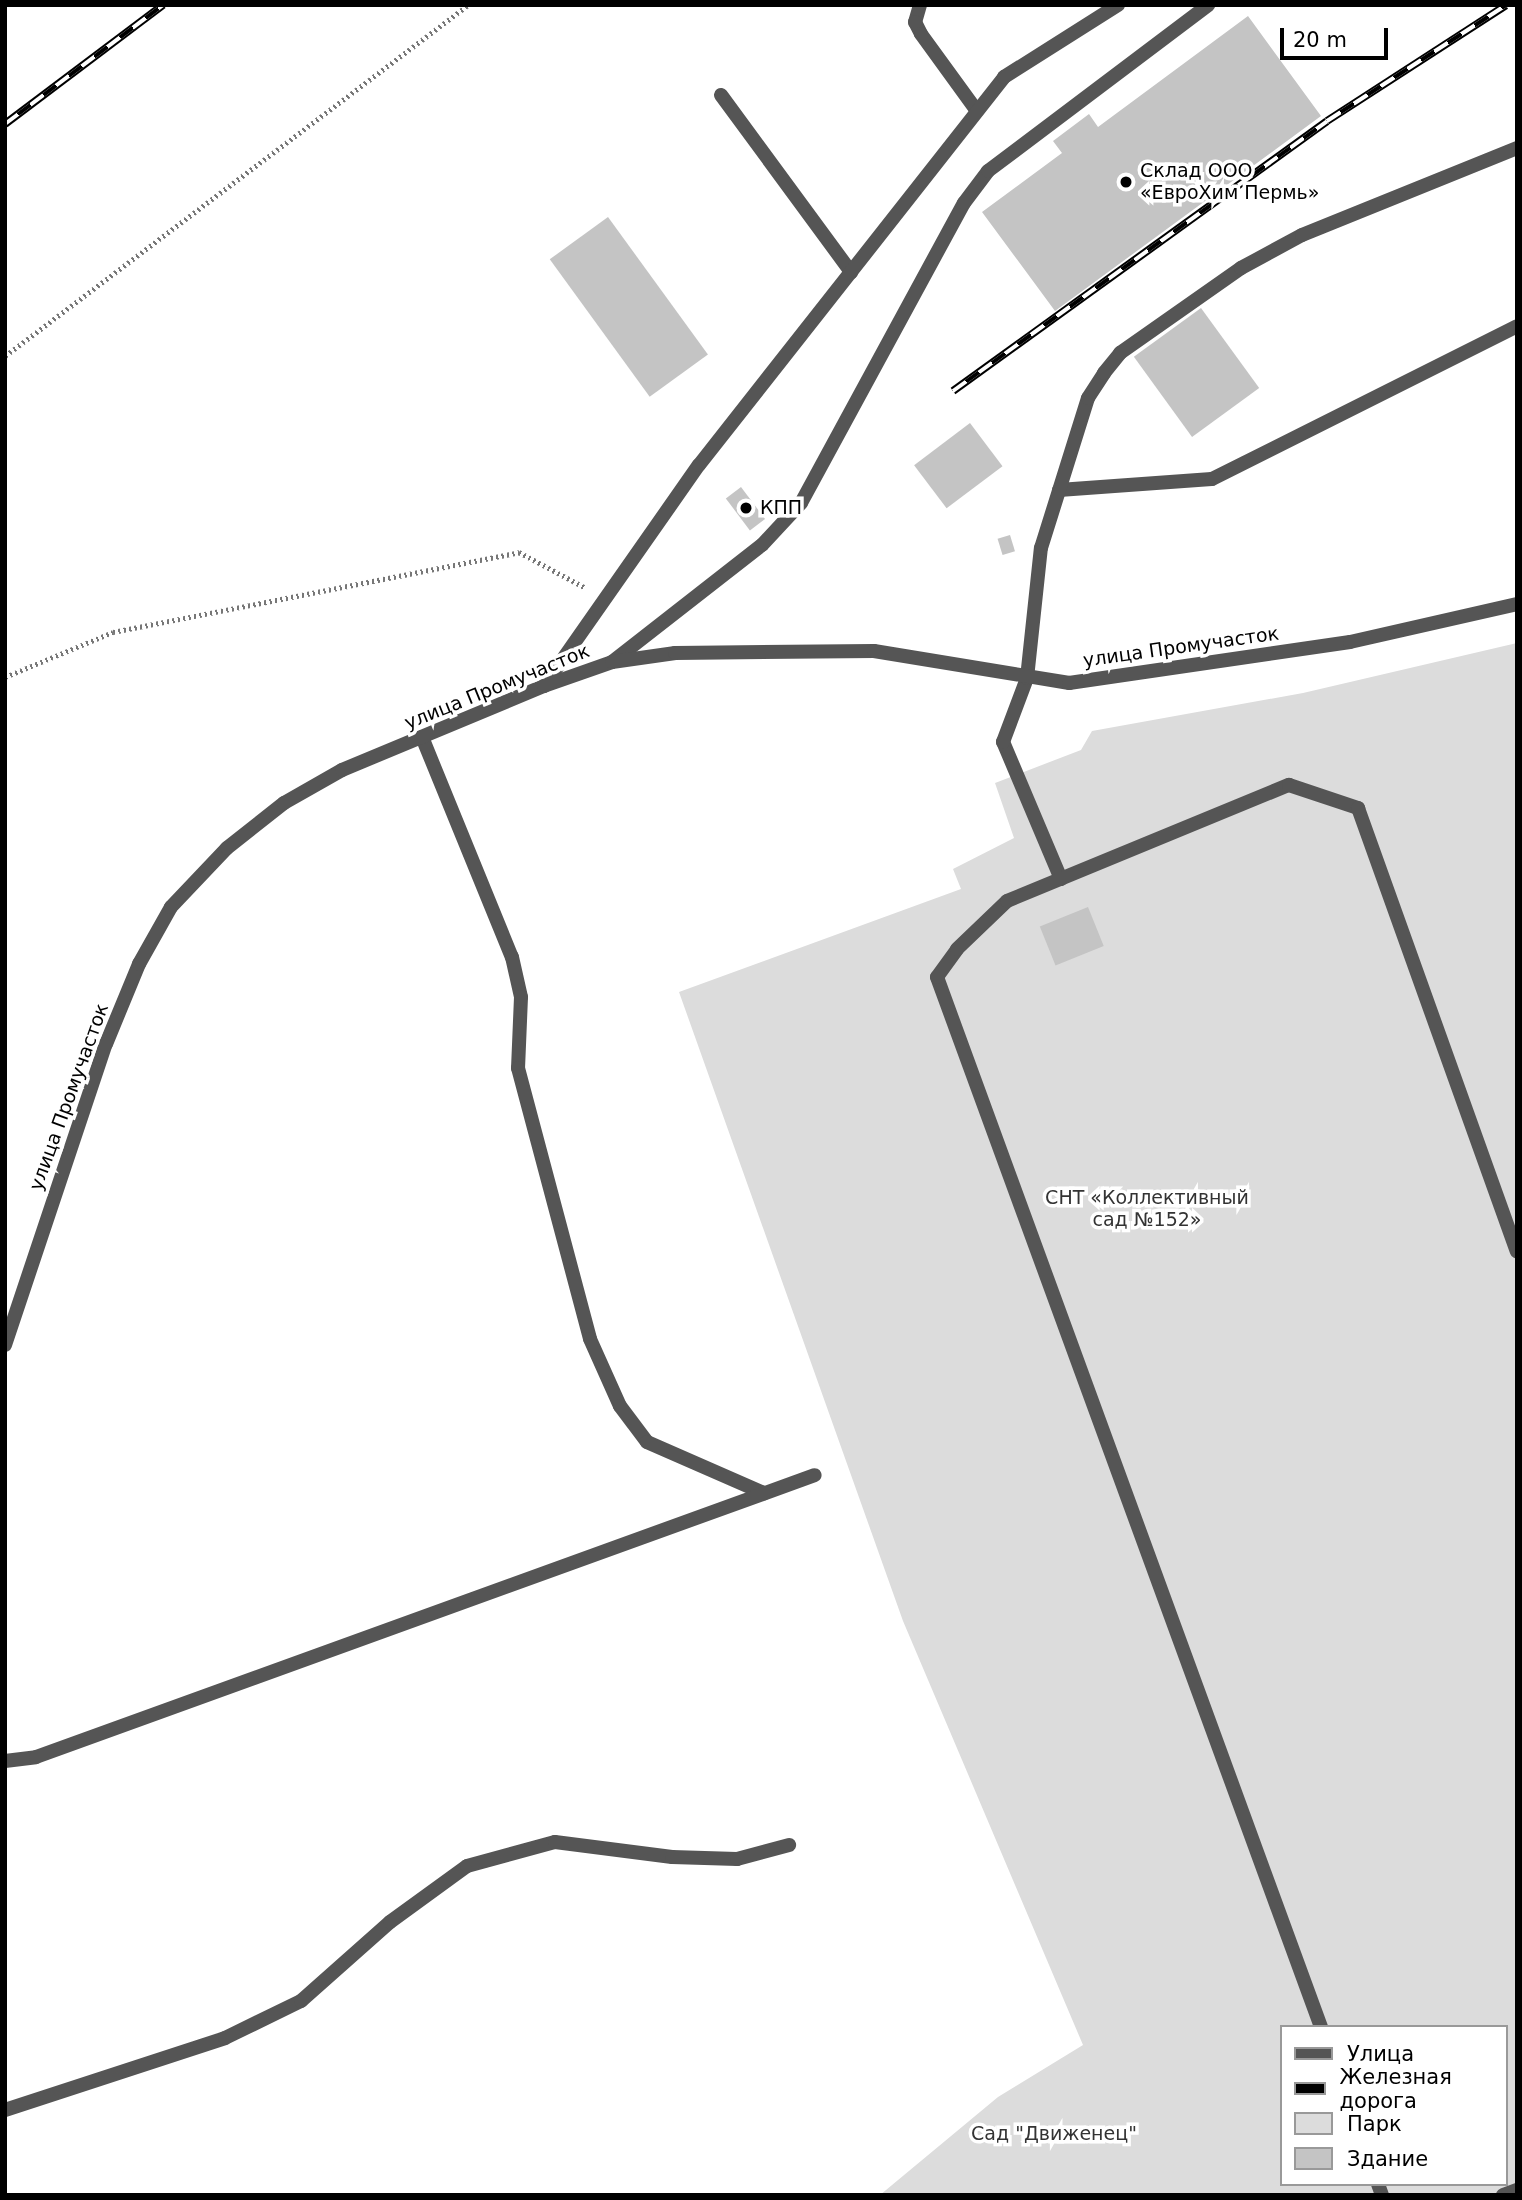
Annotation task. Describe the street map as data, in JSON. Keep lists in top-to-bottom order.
{
  "streets": {
    "street": ["улица Промучасток"]
  },
  "parks": ["СНТ «Коллективный сад №152»", "Сад \"Движенец\""],
  "places": ["Склад ООО «ЕвроХим Пермь»", "КПП"],
  "legend": [
    "Улица",
    "Железная дорога",
    "Парк",
    "Здание"
  ],
  "scale_bar": "20 m"
}
